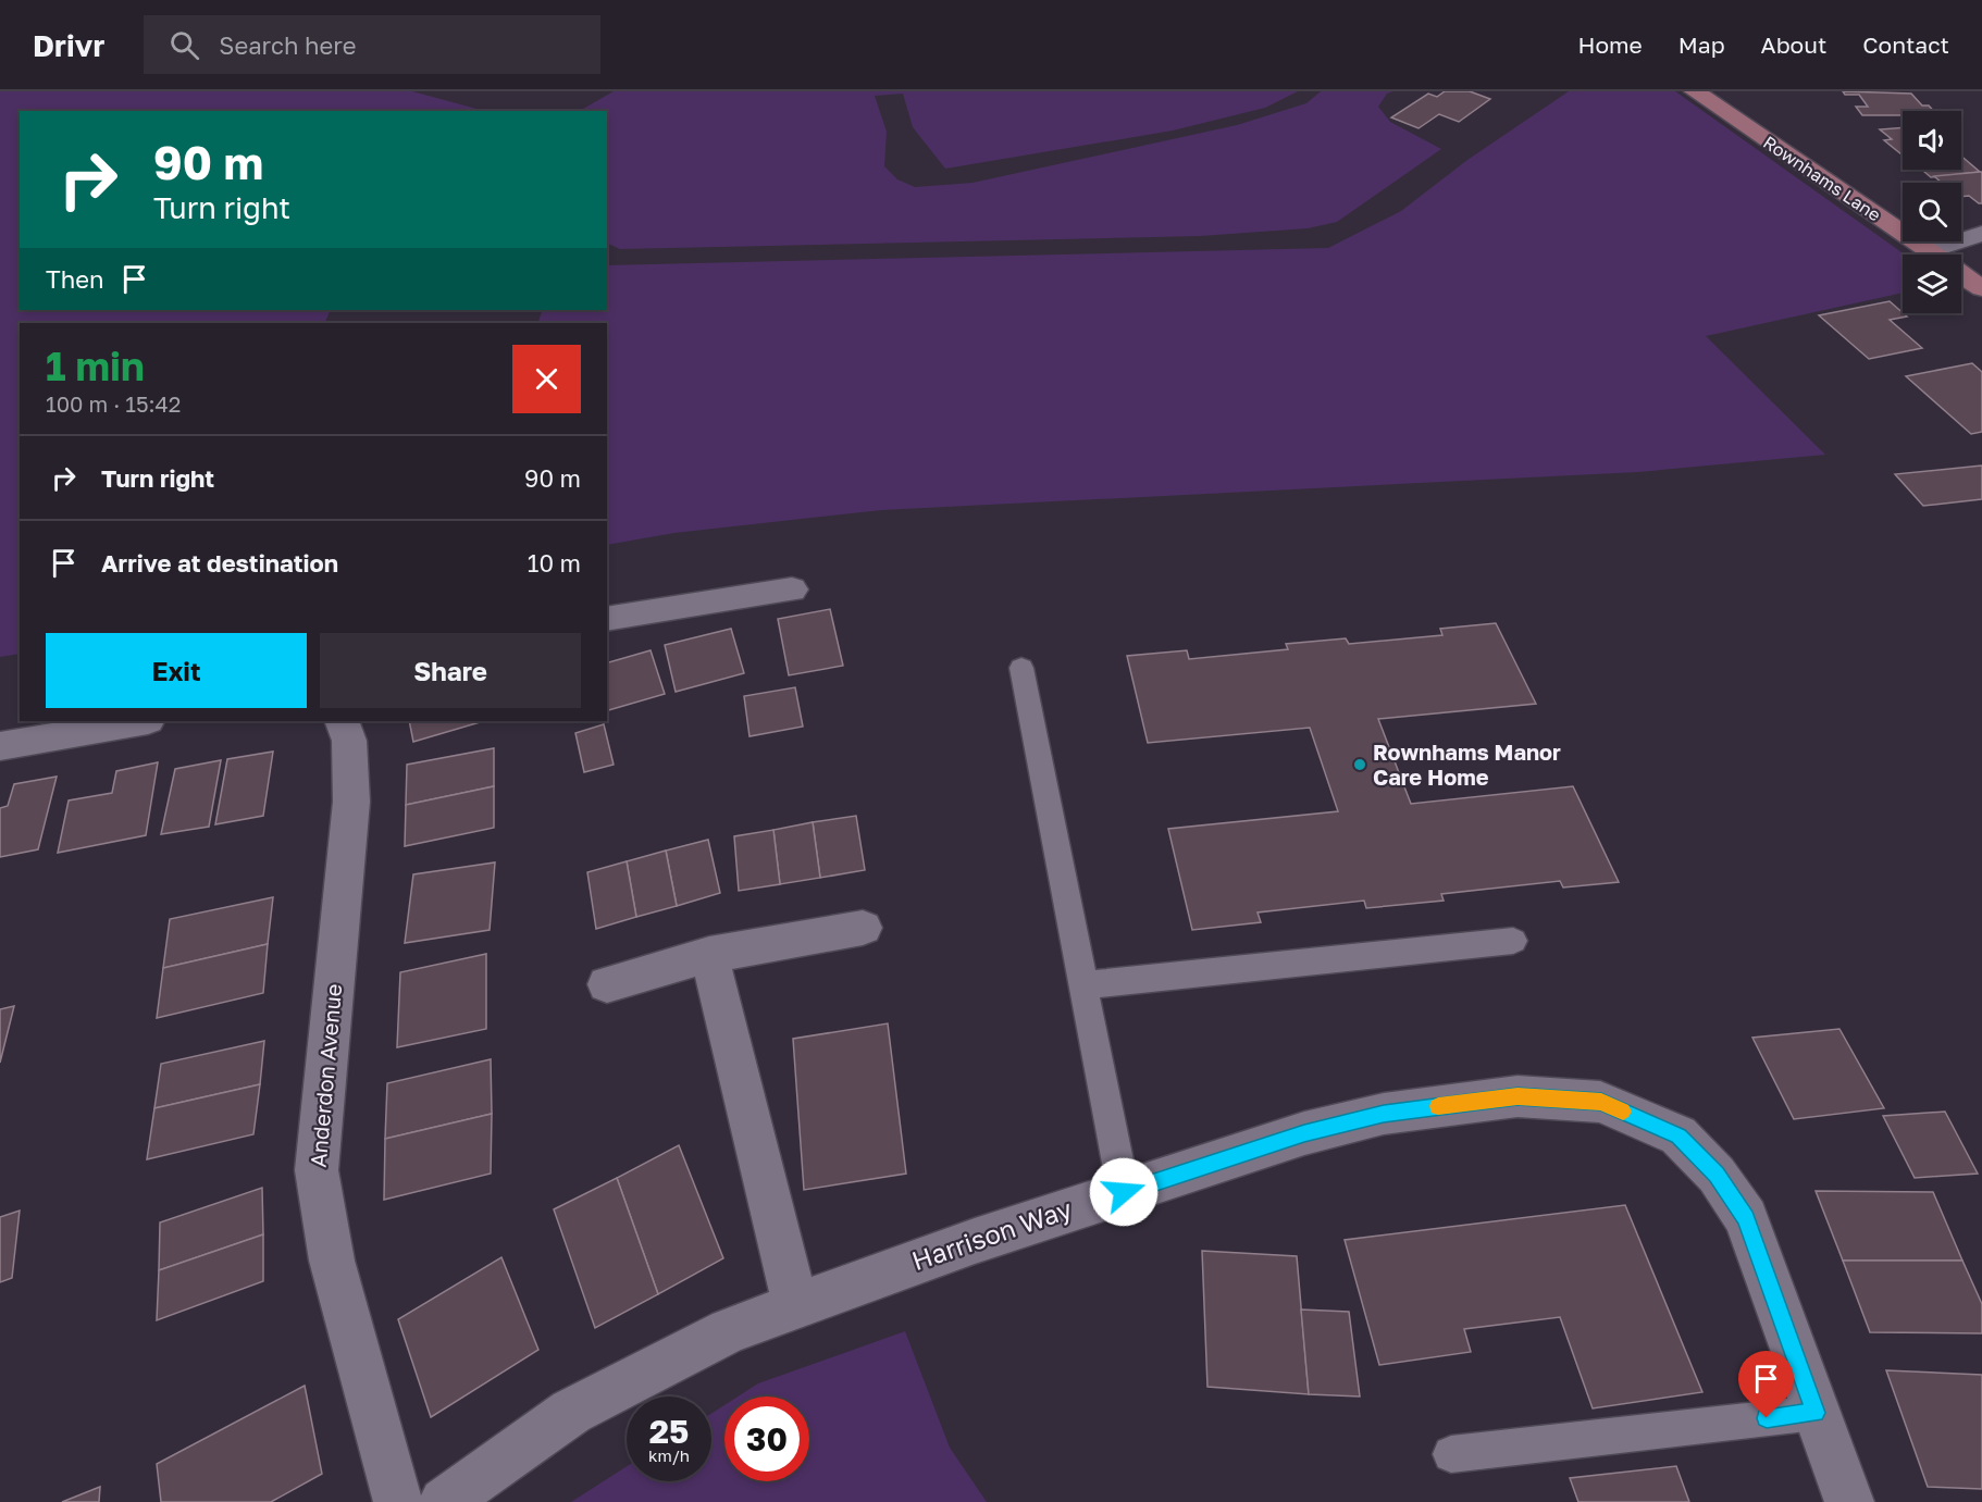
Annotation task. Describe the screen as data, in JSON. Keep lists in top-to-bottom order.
{
  "streets": {
    "street": ["Rownhams Lane", "Anderdon Avenue", "Harrison Way"]
  },
  "places": ["Rownhams Manor Care Home"],
  "page": {
    "header": "Drivr",
    "search": "Search here",
    "nav": [
      "Home",
      "Map",
      "About",
      "Contact"
    ],
    "turn": ["90 m", "Turn right"],
    "then": "Then",
    "heading": ["1 min", "100 m · 15:42"],
    "list": [
      {
        "name": "Turn right",
        "value": "90 m"
      },
      {
        "name": "Arrive at destination",
        "value": "10 m"
      }
    ],
    "buttons": ["Exit", "Share"],
    "speed": "25 km/h",
    "limit": "30"
  }
}
